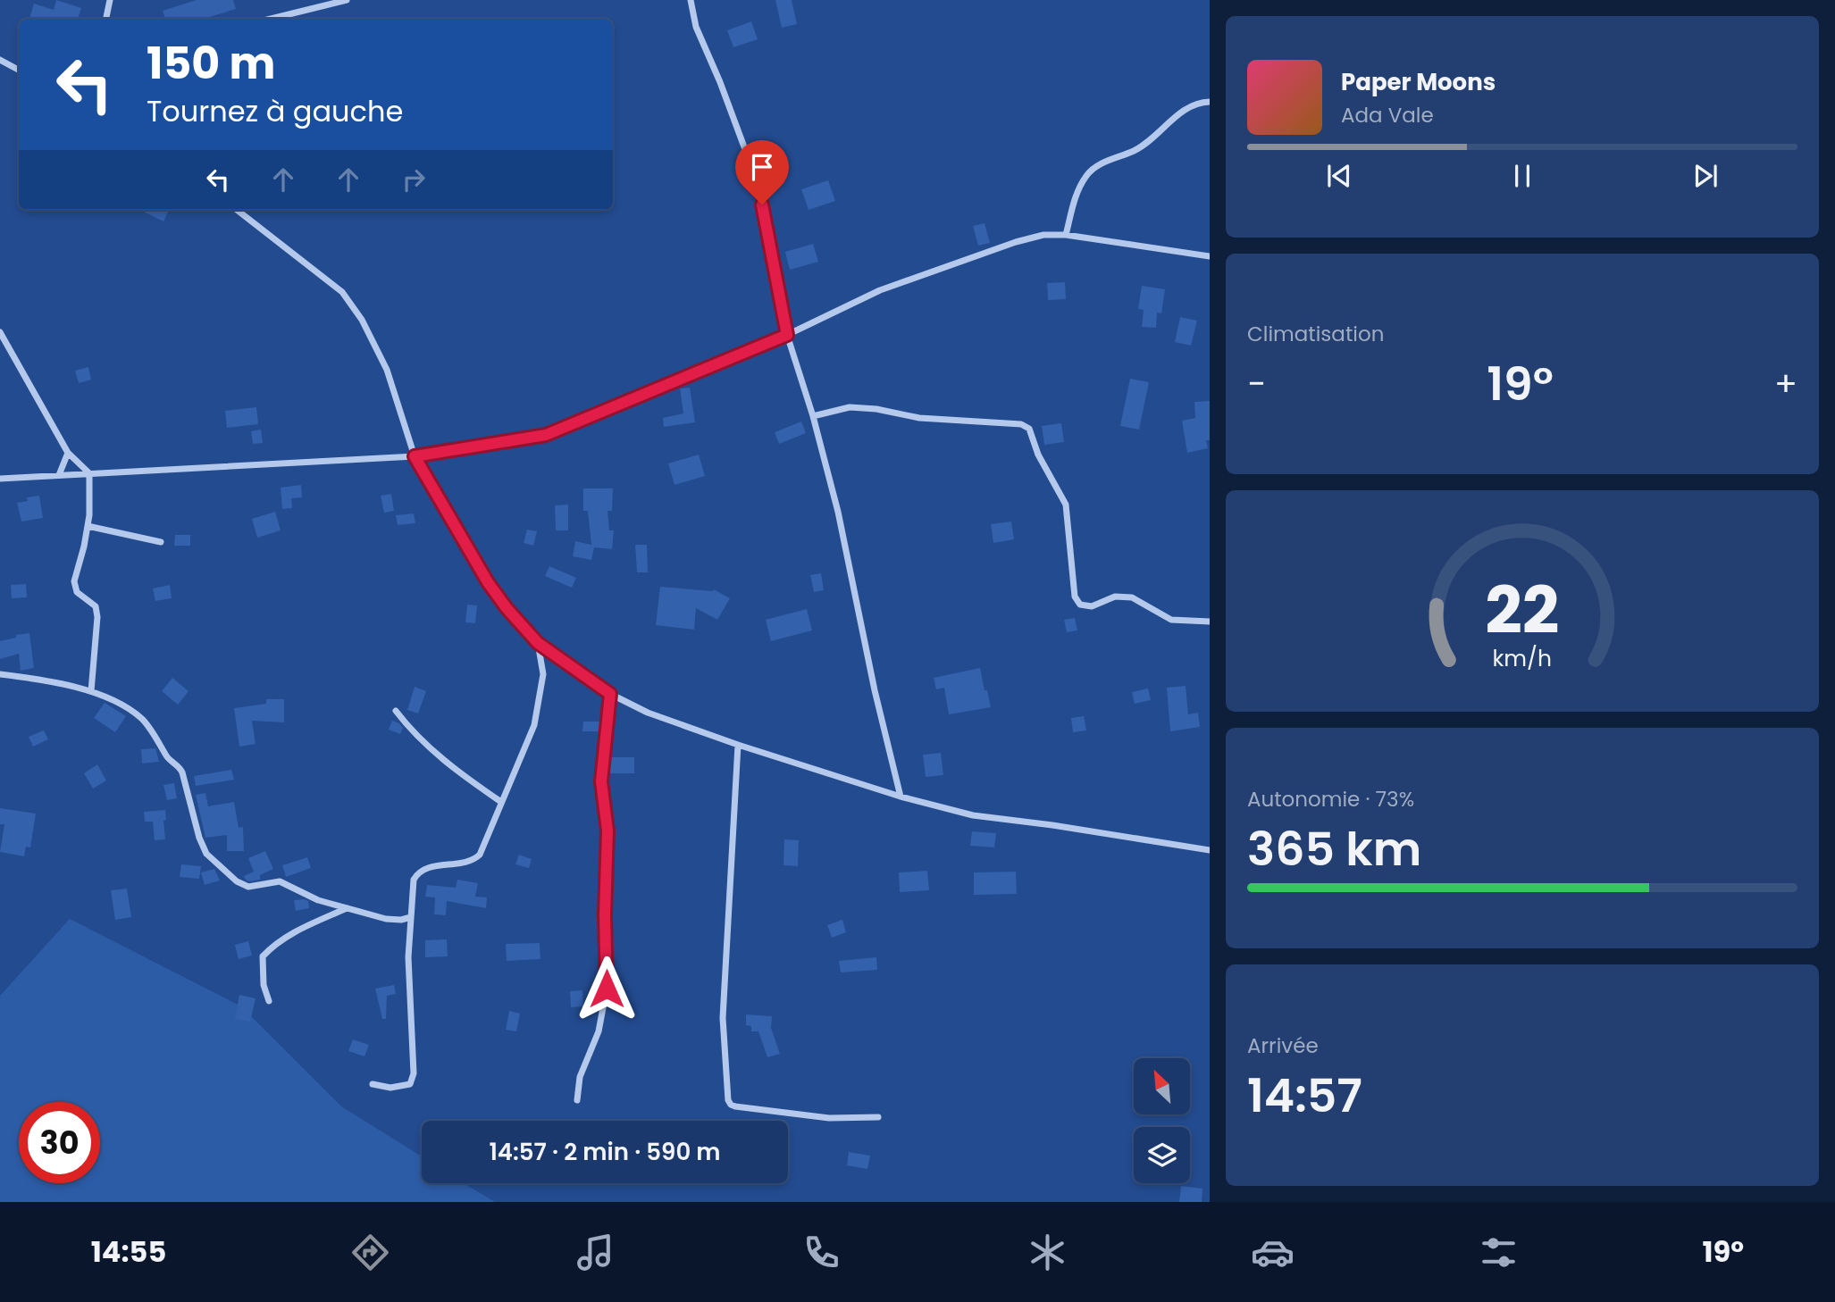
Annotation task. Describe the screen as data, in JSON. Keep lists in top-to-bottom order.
{
  "north": "top left",
  "page": {
    "turn": ["150 m", "Tournez à gauche"],
    "song": ["Paper Moons", "Ada Vale"],
    "tile": [
      "Climatisation",
      ["Autonomie · 73%", "365 km"],
      ["Arrivée", "14:57"]
    ],
    "heat": ["−", "19°", "+"],
    "limit": "30",
    "trip": "14:57 · 2 min · 590 m",
    "tabs": ["14:55", "19°"],
    "gauge": ["22", "km/h"]
  }
}
